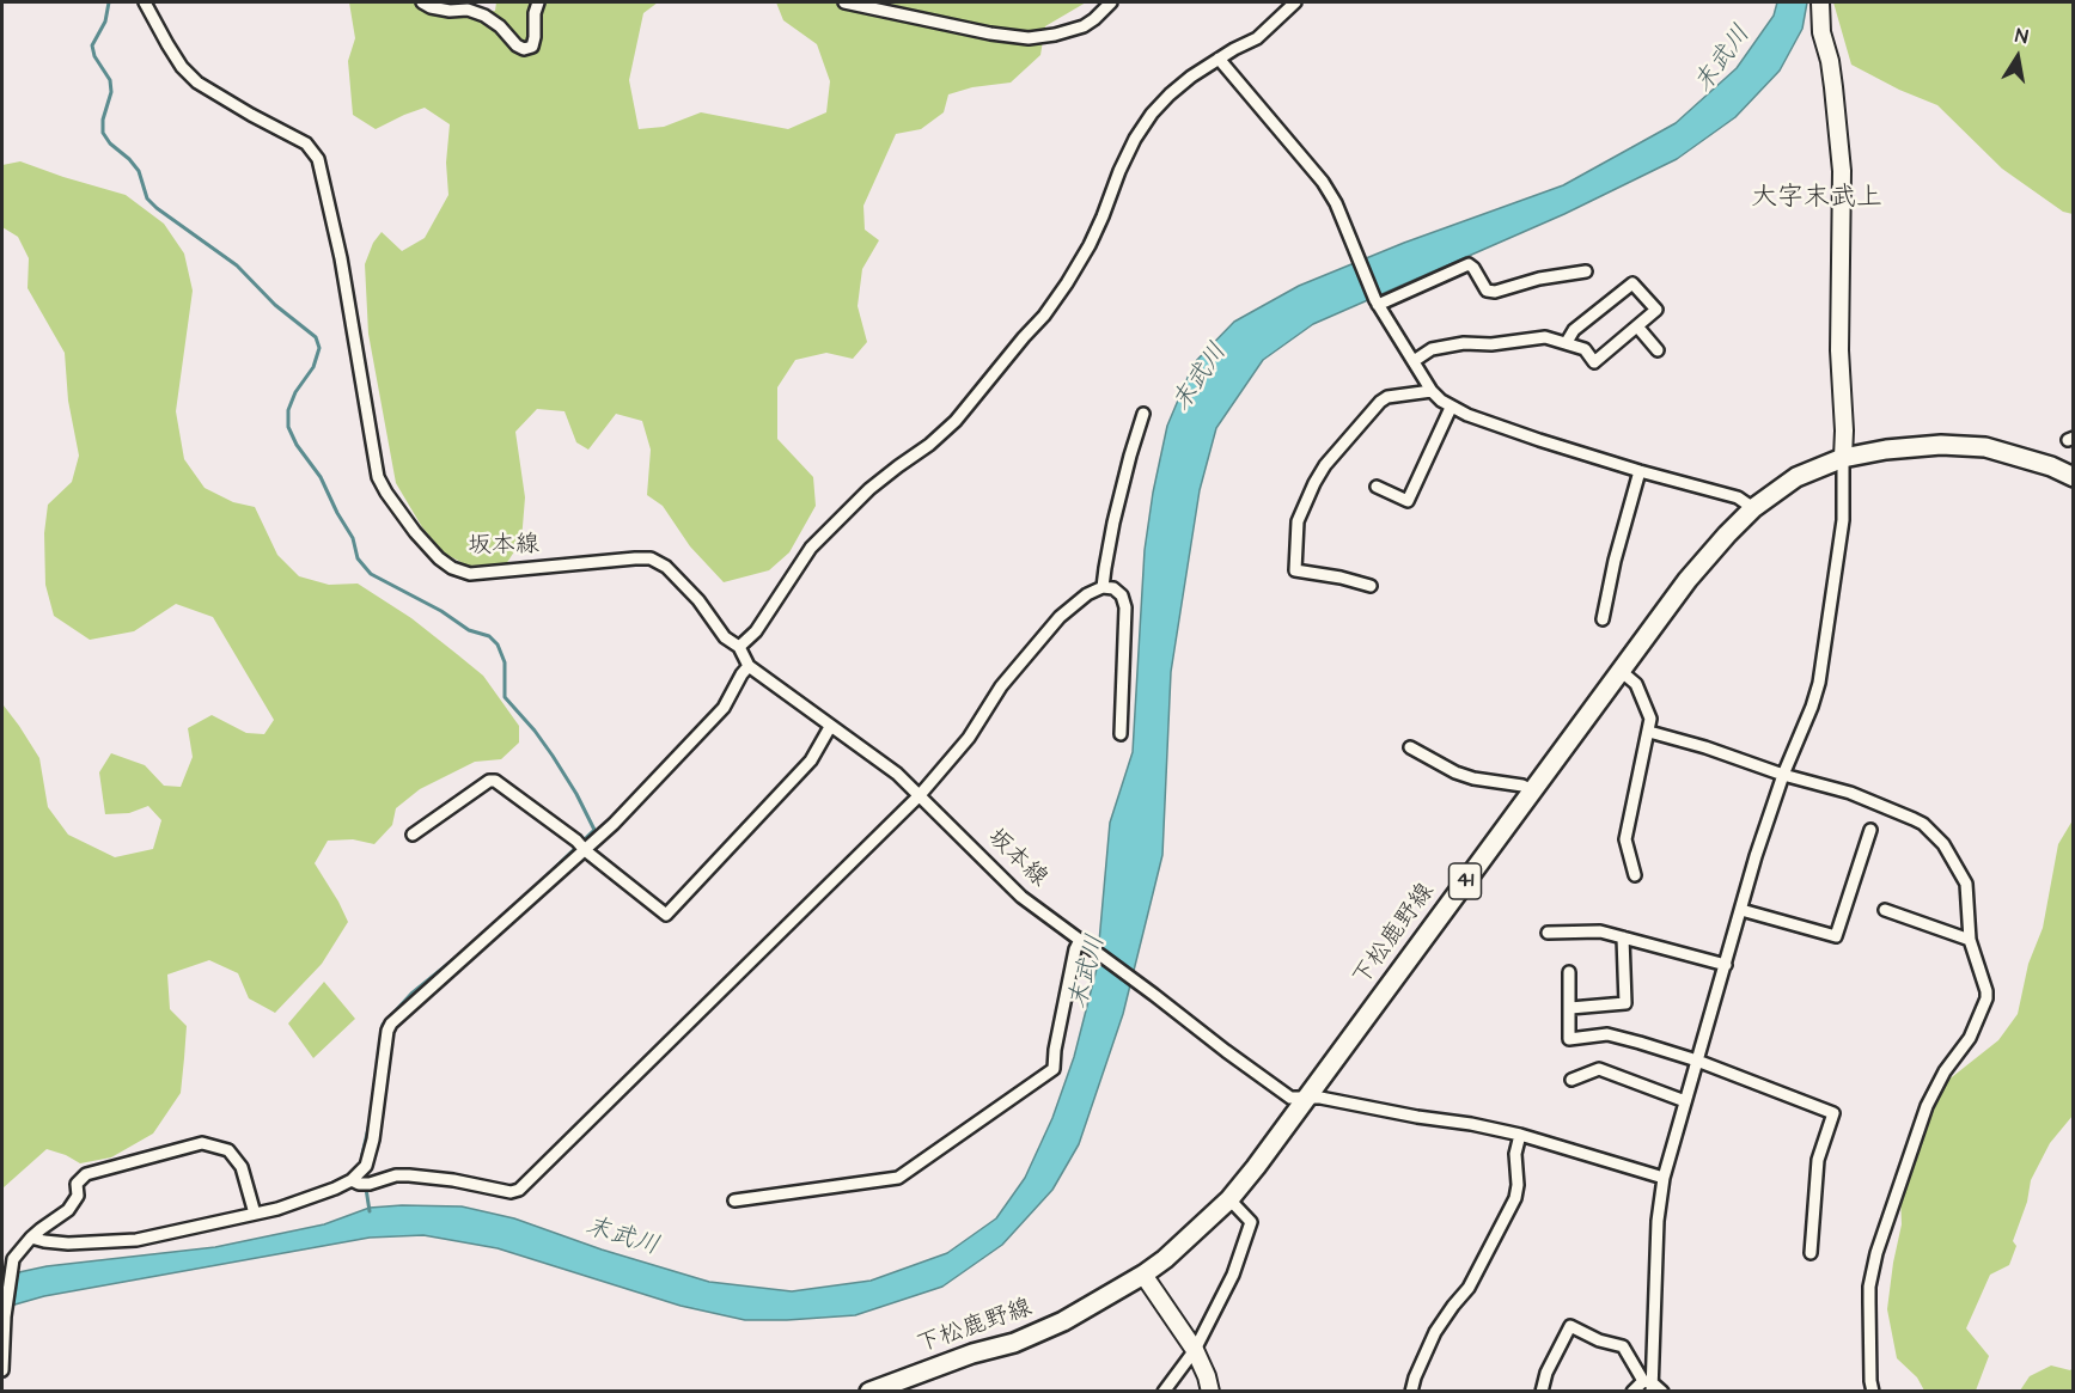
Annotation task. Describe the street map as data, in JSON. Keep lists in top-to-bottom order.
{
  "streets": {
    "main road": ["41", "下松鹿野線"],
    "street": ["坂本線"]
  },
  "crossings": [
    ["坂本線", "下松鹿野線"]
  ],
  "districts": ["大字末武上"],
  "water": ["末武川"],
  "north": "top"
}
